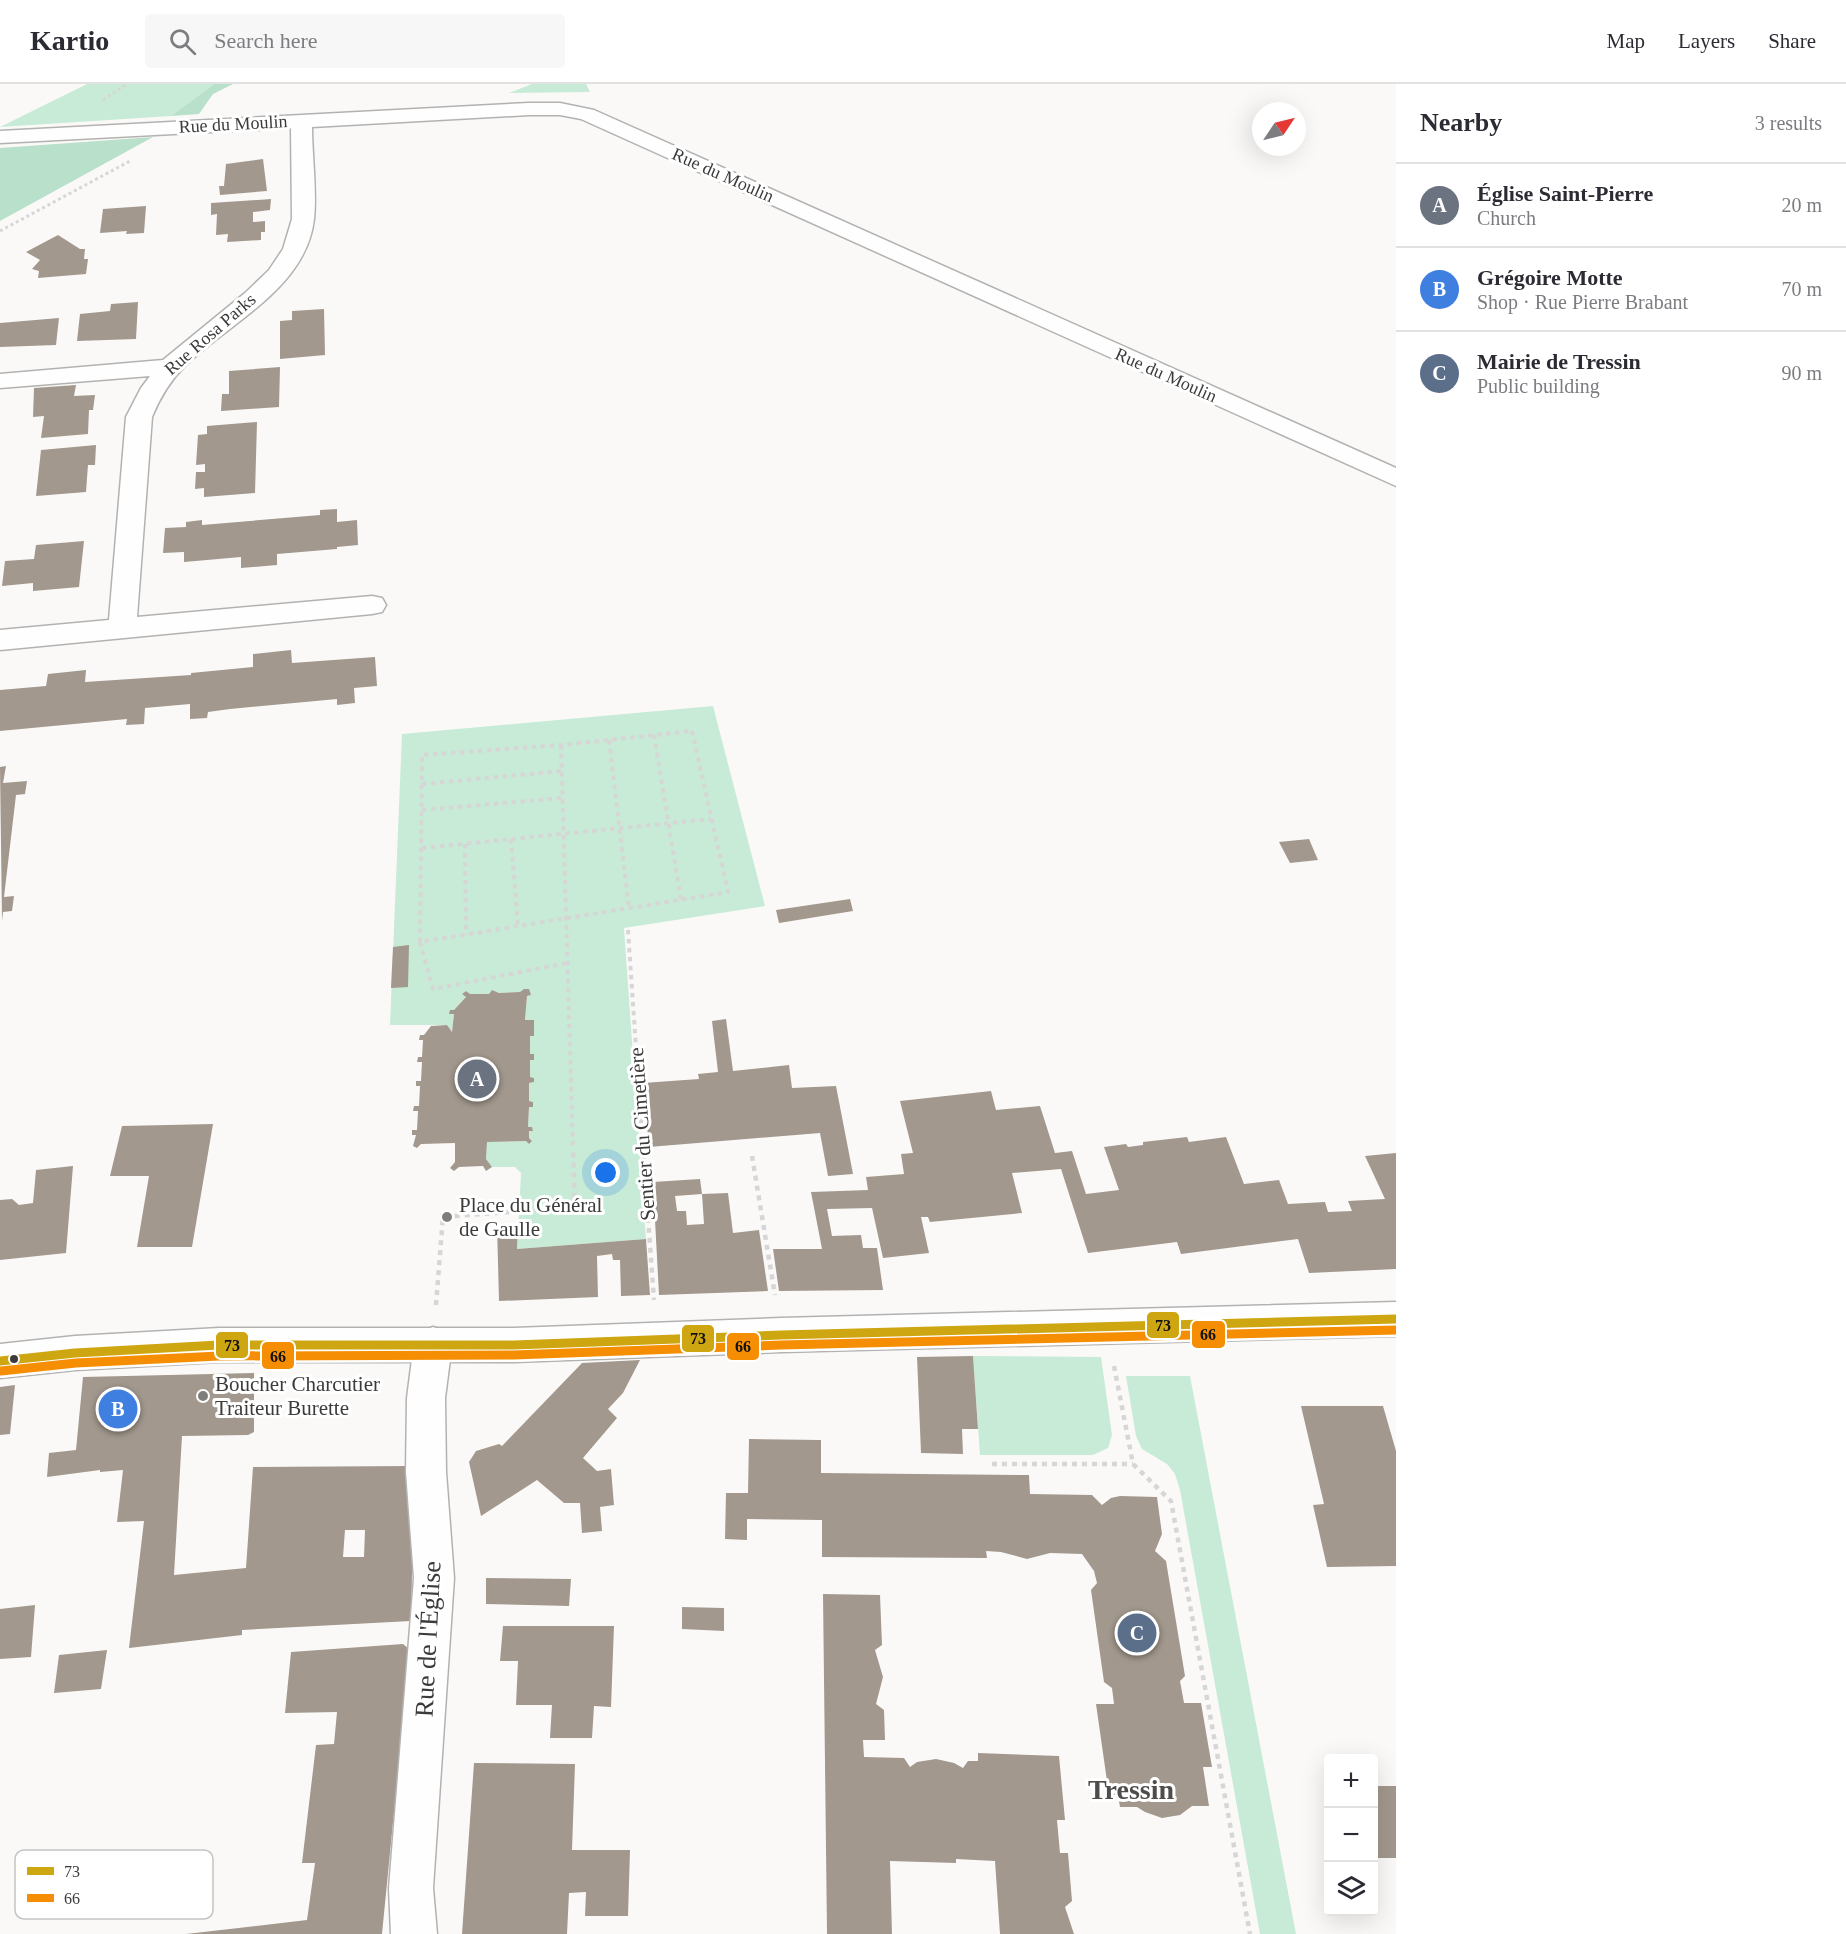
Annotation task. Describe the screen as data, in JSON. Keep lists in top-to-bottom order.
{
  "streets": {
    "street": ["Rue du Moulin", "Rue Rosa Parks", "Rue de l'Église"],
    "path": ["Sentier du Cimetière"]
  },
  "crossings": [
    ["Rue du Moulin", "Rue Rosa Parks"]
  ],
  "districts": ["Tressin"],
  "places": ["Place du Général de Gaulle", "Boucher Charcutier Traiteur Burette"],
  "lines": ["transit line 73", "transit line 66"],
  "legend": ["73", "66"],
  "north": "top right",
  "page": {
    "header": "Kartio",
    "search": "Search here",
    "nav": ["Map", "Layers", "Share"],
    "heading": ["Nearby", "3 results"],
    "list": [
      {
        "mark": "A",
        "name": "Église Saint-Pierre",
        "note": "Church",
        "value": "20 m"
      },
      {
        "mark": "B",
        "name": "Grégoire Motte",
        "note": "Shop · Rue Pierre Brabant",
        "value": "70 m"
      },
      {
        "mark": "C",
        "name": "Mairie de Tressin",
        "note": "Public building",
        "value": "90 m"
      }
    ],
    "pins": ["A", "B", "C"],
    "map_buttons": ["+", "−"]
  }
}
